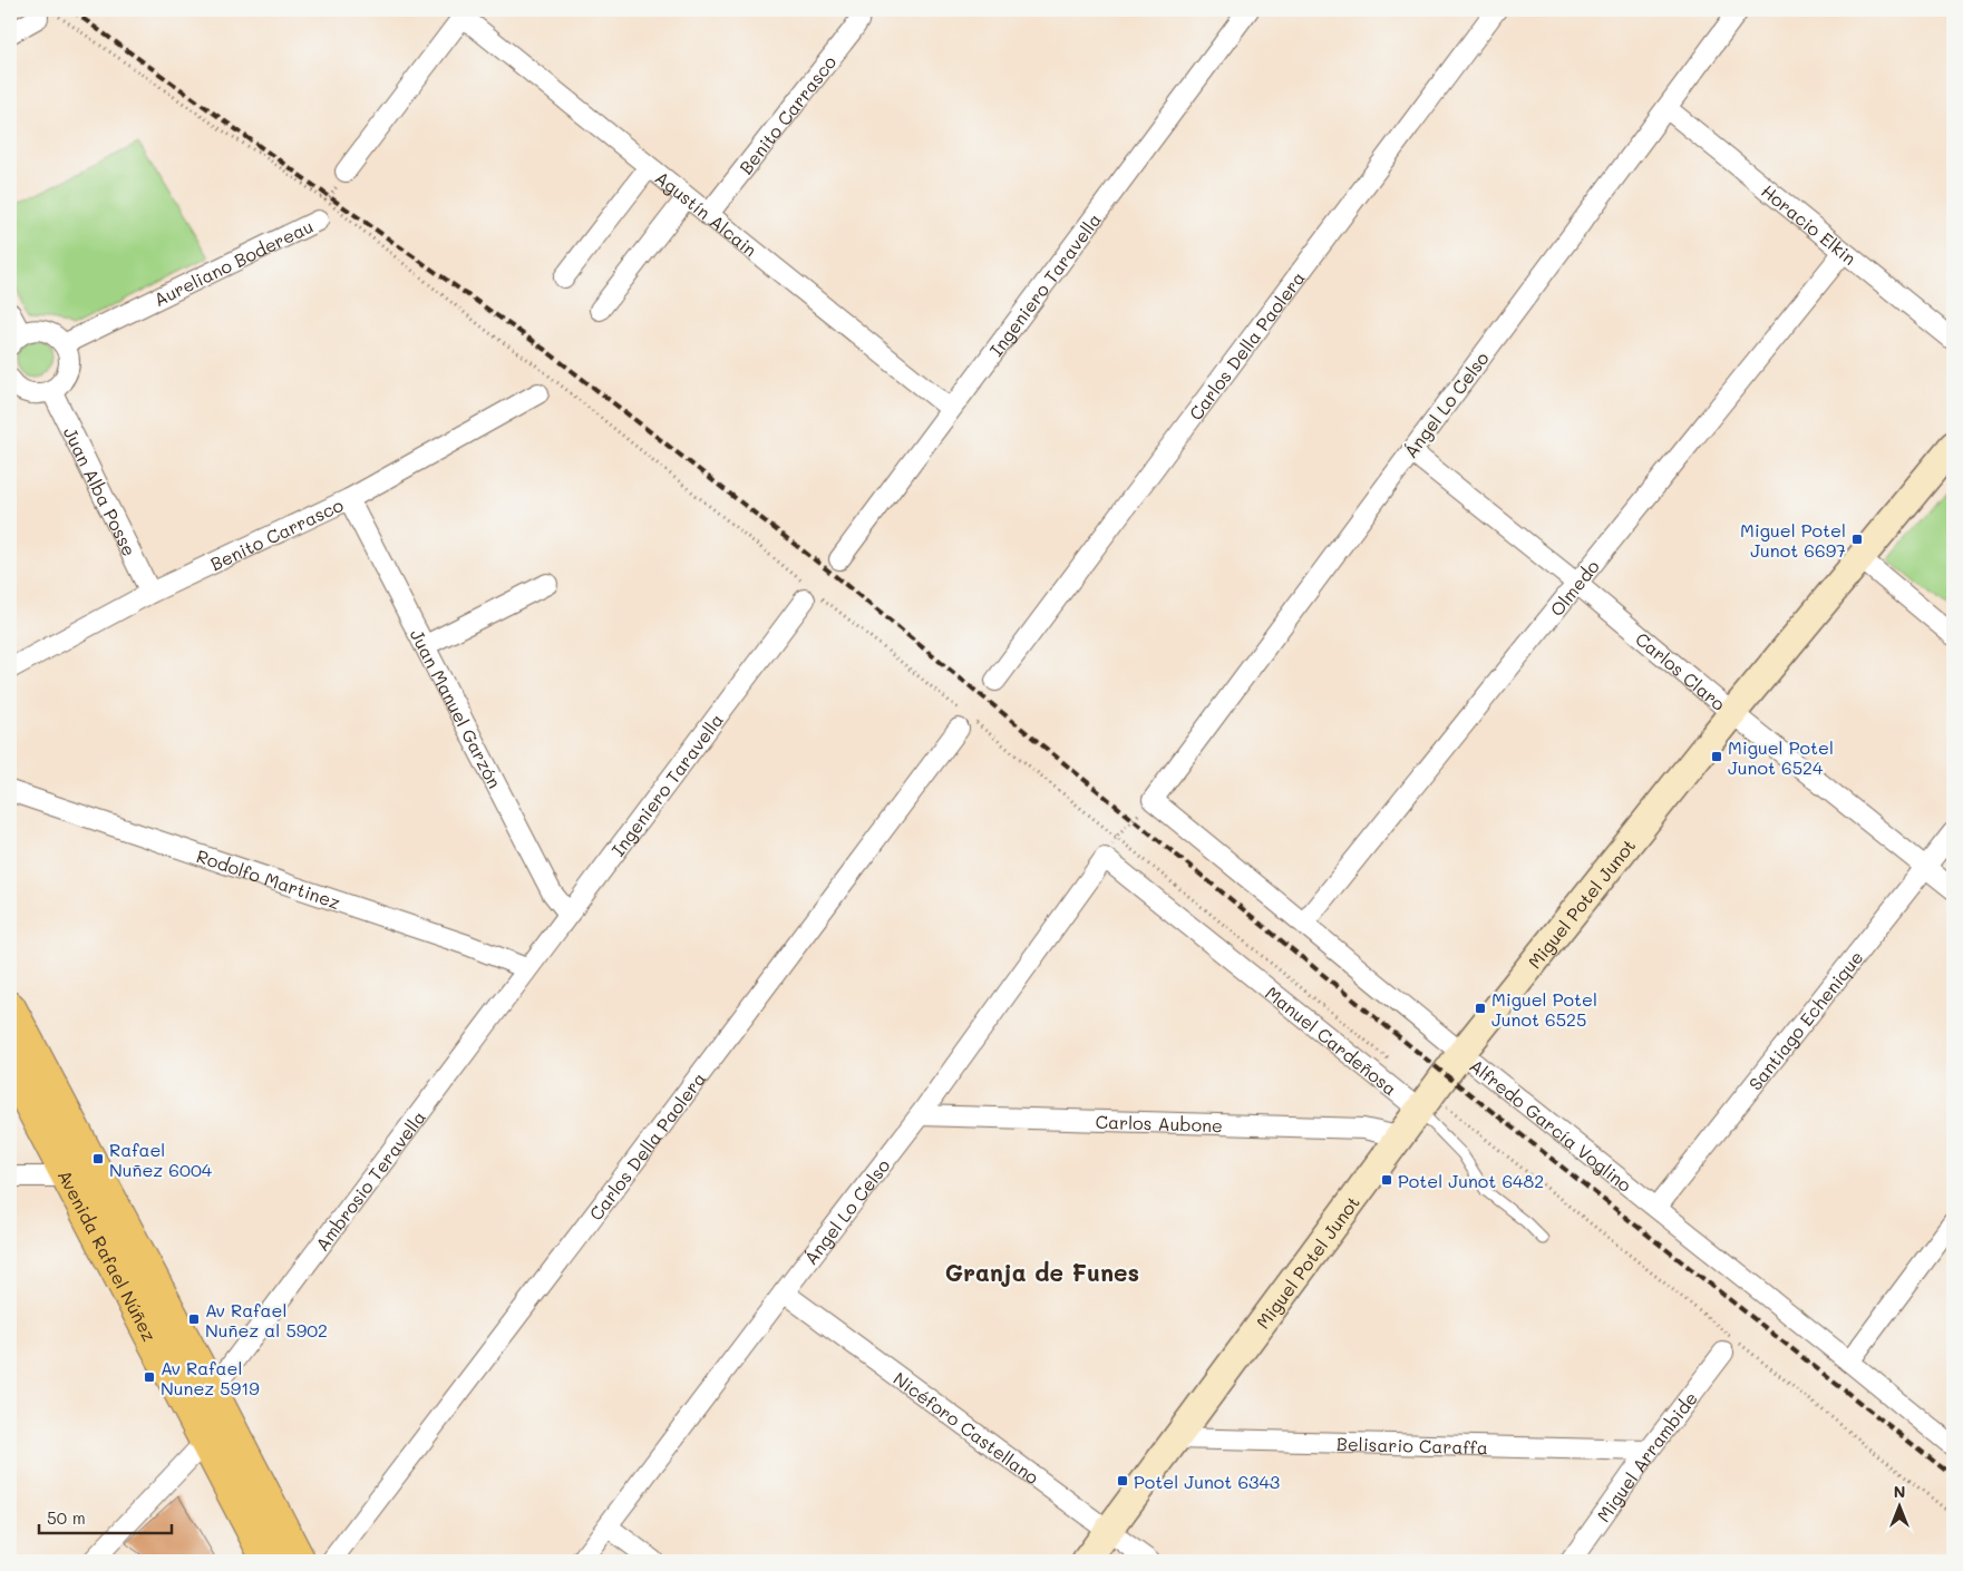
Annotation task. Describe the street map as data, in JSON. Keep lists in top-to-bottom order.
{
  "streets": {
    "main road": ["Miguel Potel Junot", "Avenida Rafael Núñez"],
    "street": [
      "Benito Carrasco",
      "Agustín Alcain",
      "Horacio Elkin",
      "Aureliano Bodereau",
      "Ingeniero Taravella",
      "Carlos Della Paolera",
      "Ángel Lo Celso",
      "Juan Alba Posse",
      "Olmedo",
      "Carlos Claro",
      "Juan Manuel Garzón",
      "Rodolfo Martinez",
      "Santiago Echenique",
      "Manuel Cardeñosa",
      "Carlos Aubone",
      "Alfredo García Voglino",
      "Ambrosio Teravella",
      "Nicéforo Castellano",
      "Belisario Caraffa",
      "Miguel Arrambide"
    ]
  },
  "crossings": [
    ["Benito Carrasco", "Agustín Alcain"],
    ["Benito Carrasco", "Juan Alba Posse"],
    ["Benito Carrasco", "Juan Manuel Garzón"],
    ["Agustín Alcain", "Ingeniero Taravella"],
    ["Horacio Elkin", "Ángel Lo Celso"],
    ["Horacio Elkin", "Olmedo"],
    ["Ingeniero Taravella", "Juan Manuel Garzón"],
    ["Ingeniero Taravella", "Rodolfo Martinez"],
    ["Ingeniero Taravella", "Ambrosio Teravella"],
    ["Ángel Lo Celso", "Carlos Claro"],
    ["Ángel Lo Celso", "Manuel Cardeñosa"],
    ["Ángel Lo Celso", "Carlos Aubone"],
    ["Ángel Lo Celso", "Alfredo García Voglino"],
    ["Ángel Lo Celso", "Nicéforo Castellano"],
    ["Olmedo", "Carlos Claro"],
    ["Olmedo", "Alfredo García Voglino"],
    ["Carlos Claro", "Miguel Potel Junot"],
    ["Carlos Claro", "Santiago Echenique"],
    ["Rodolfo Martinez", "Ambrosio Teravella"],
    ["Miguel Potel Junot", "Manuel Cardeñosa"],
    ["Miguel Potel Junot", "Carlos Aubone"],
    ["Miguel Potel Junot", "Alfredo García Voglino"],
    ["Miguel Potel Junot", "Nicéforo Castellano"],
    ["Miguel Potel Junot", "Belisario Caraffa"],
    ["Santiago Echenique", "Alfredo García Voglino"],
    ["Ambrosio Teravella", "Avenida Rafael Núñez"],
    ["Belisario Caraffa", "Miguel Arrambide"]
  ],
  "districts": ["Granja de Funes"],
  "places": {
    "transit": [
      "Miguel Potel Junot 6697",
      "Miguel Potel Junot 6524",
      "Miguel Potel Junot 6525",
      "Rafael Nuñez 6004",
      "Potel Junot 6482",
      "Av Rafael Nuñez al 5902",
      "Av Rafael Nunez 5919",
      "Potel Junot 6343"
    ]
  },
  "scale_bar": "50 m",
  "north": "top"
}
